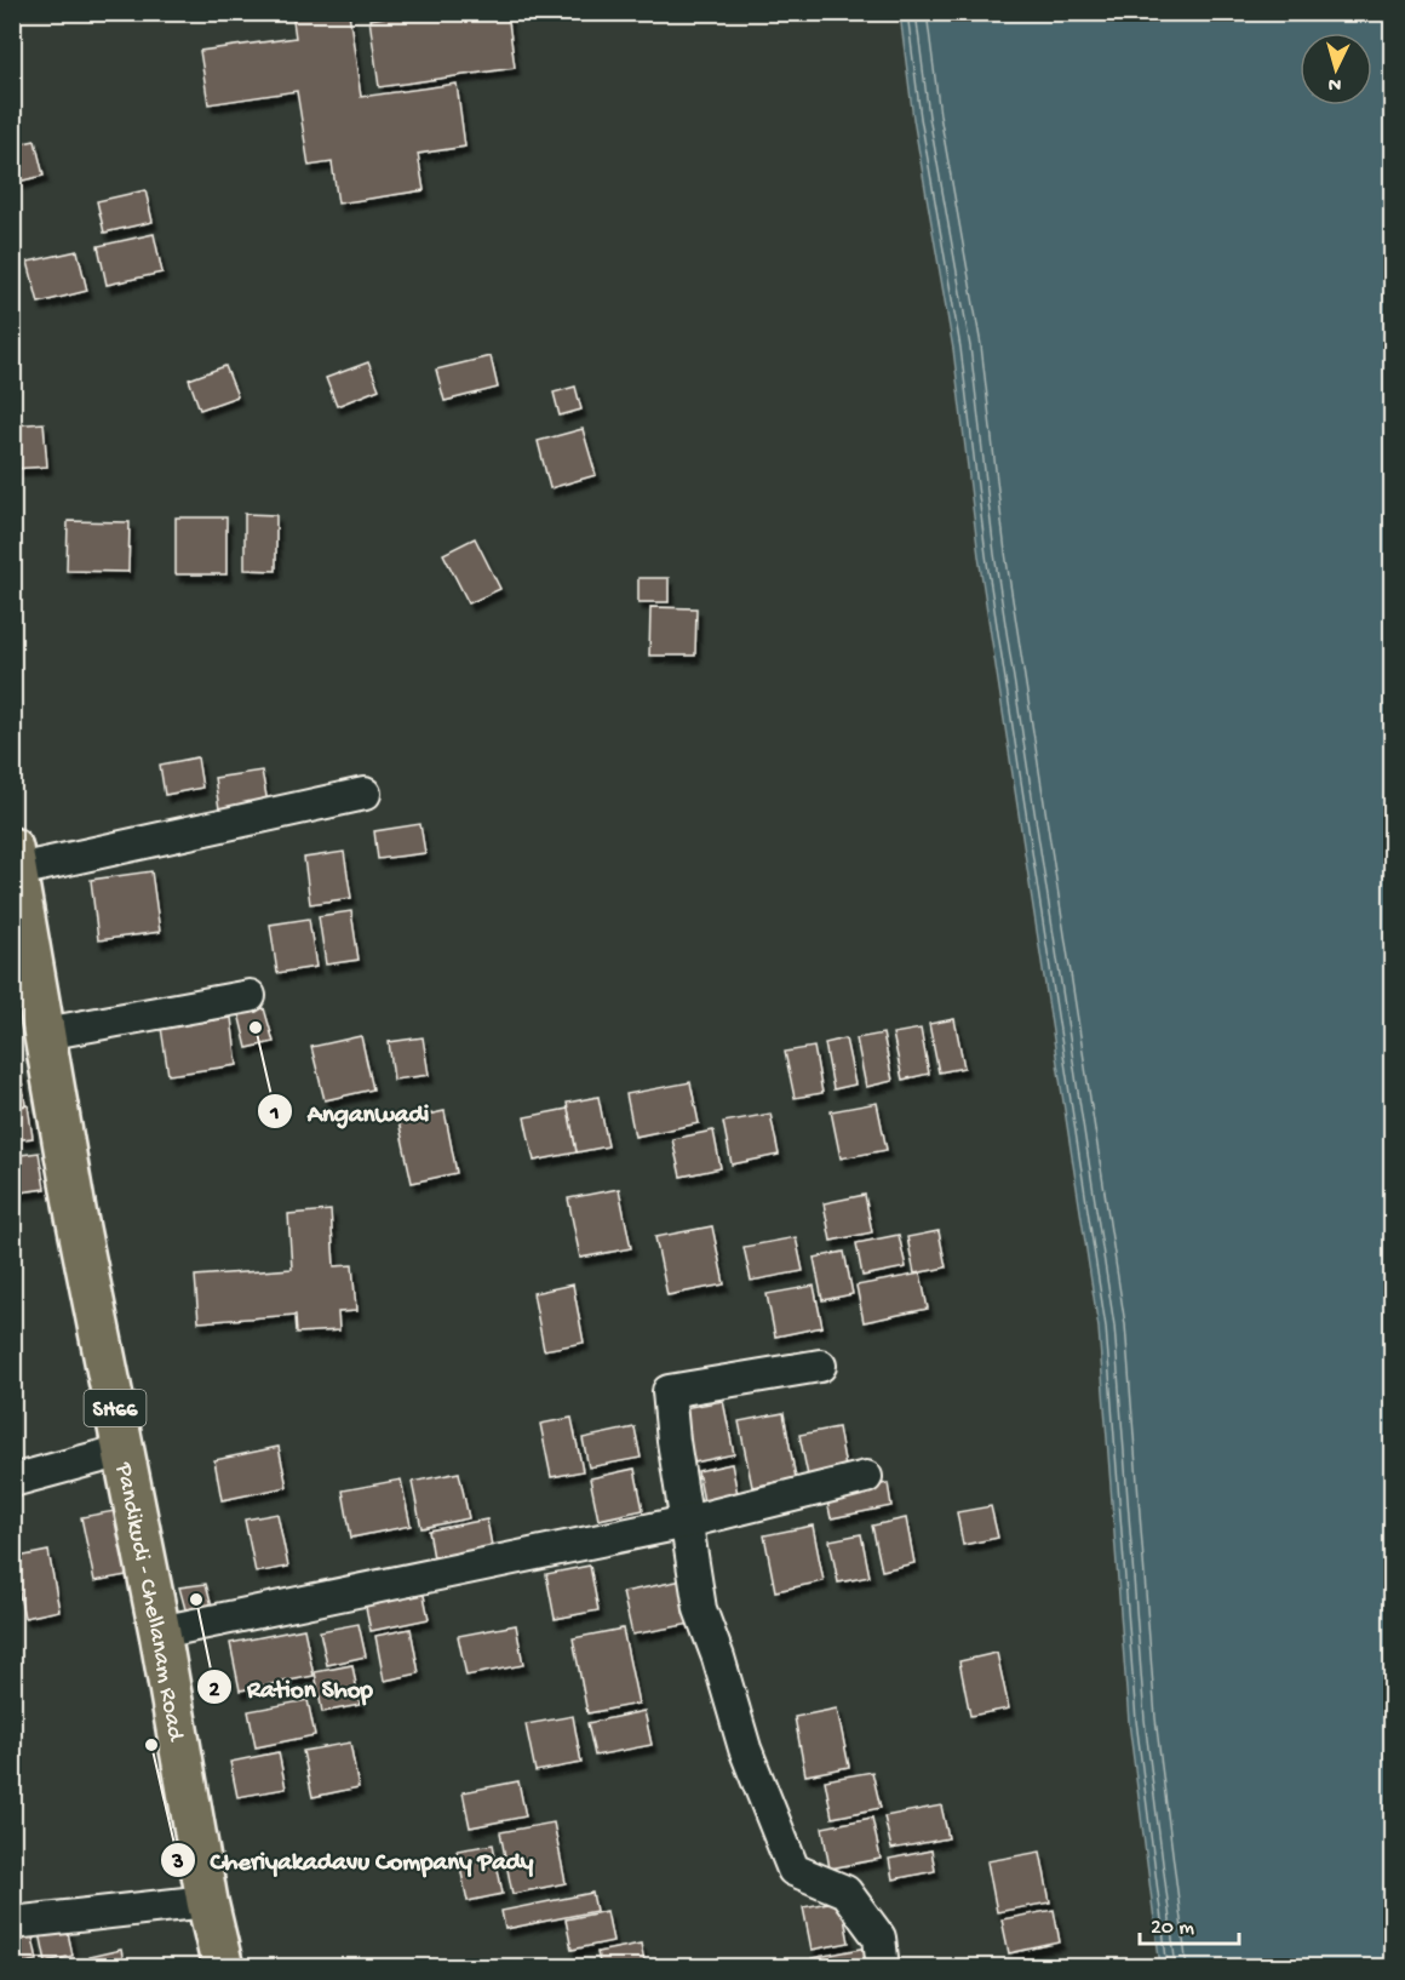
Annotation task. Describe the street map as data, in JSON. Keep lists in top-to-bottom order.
{
  "streets": {
    "main road": ["SH66", "Pandikudi - Chellanam Road"]
  },
  "places": ["Anganwadi", "Ration Shop", "Cheriyakadavu Company Pady"],
  "scale_bar": "20 m",
  "north": "bottom"
}
